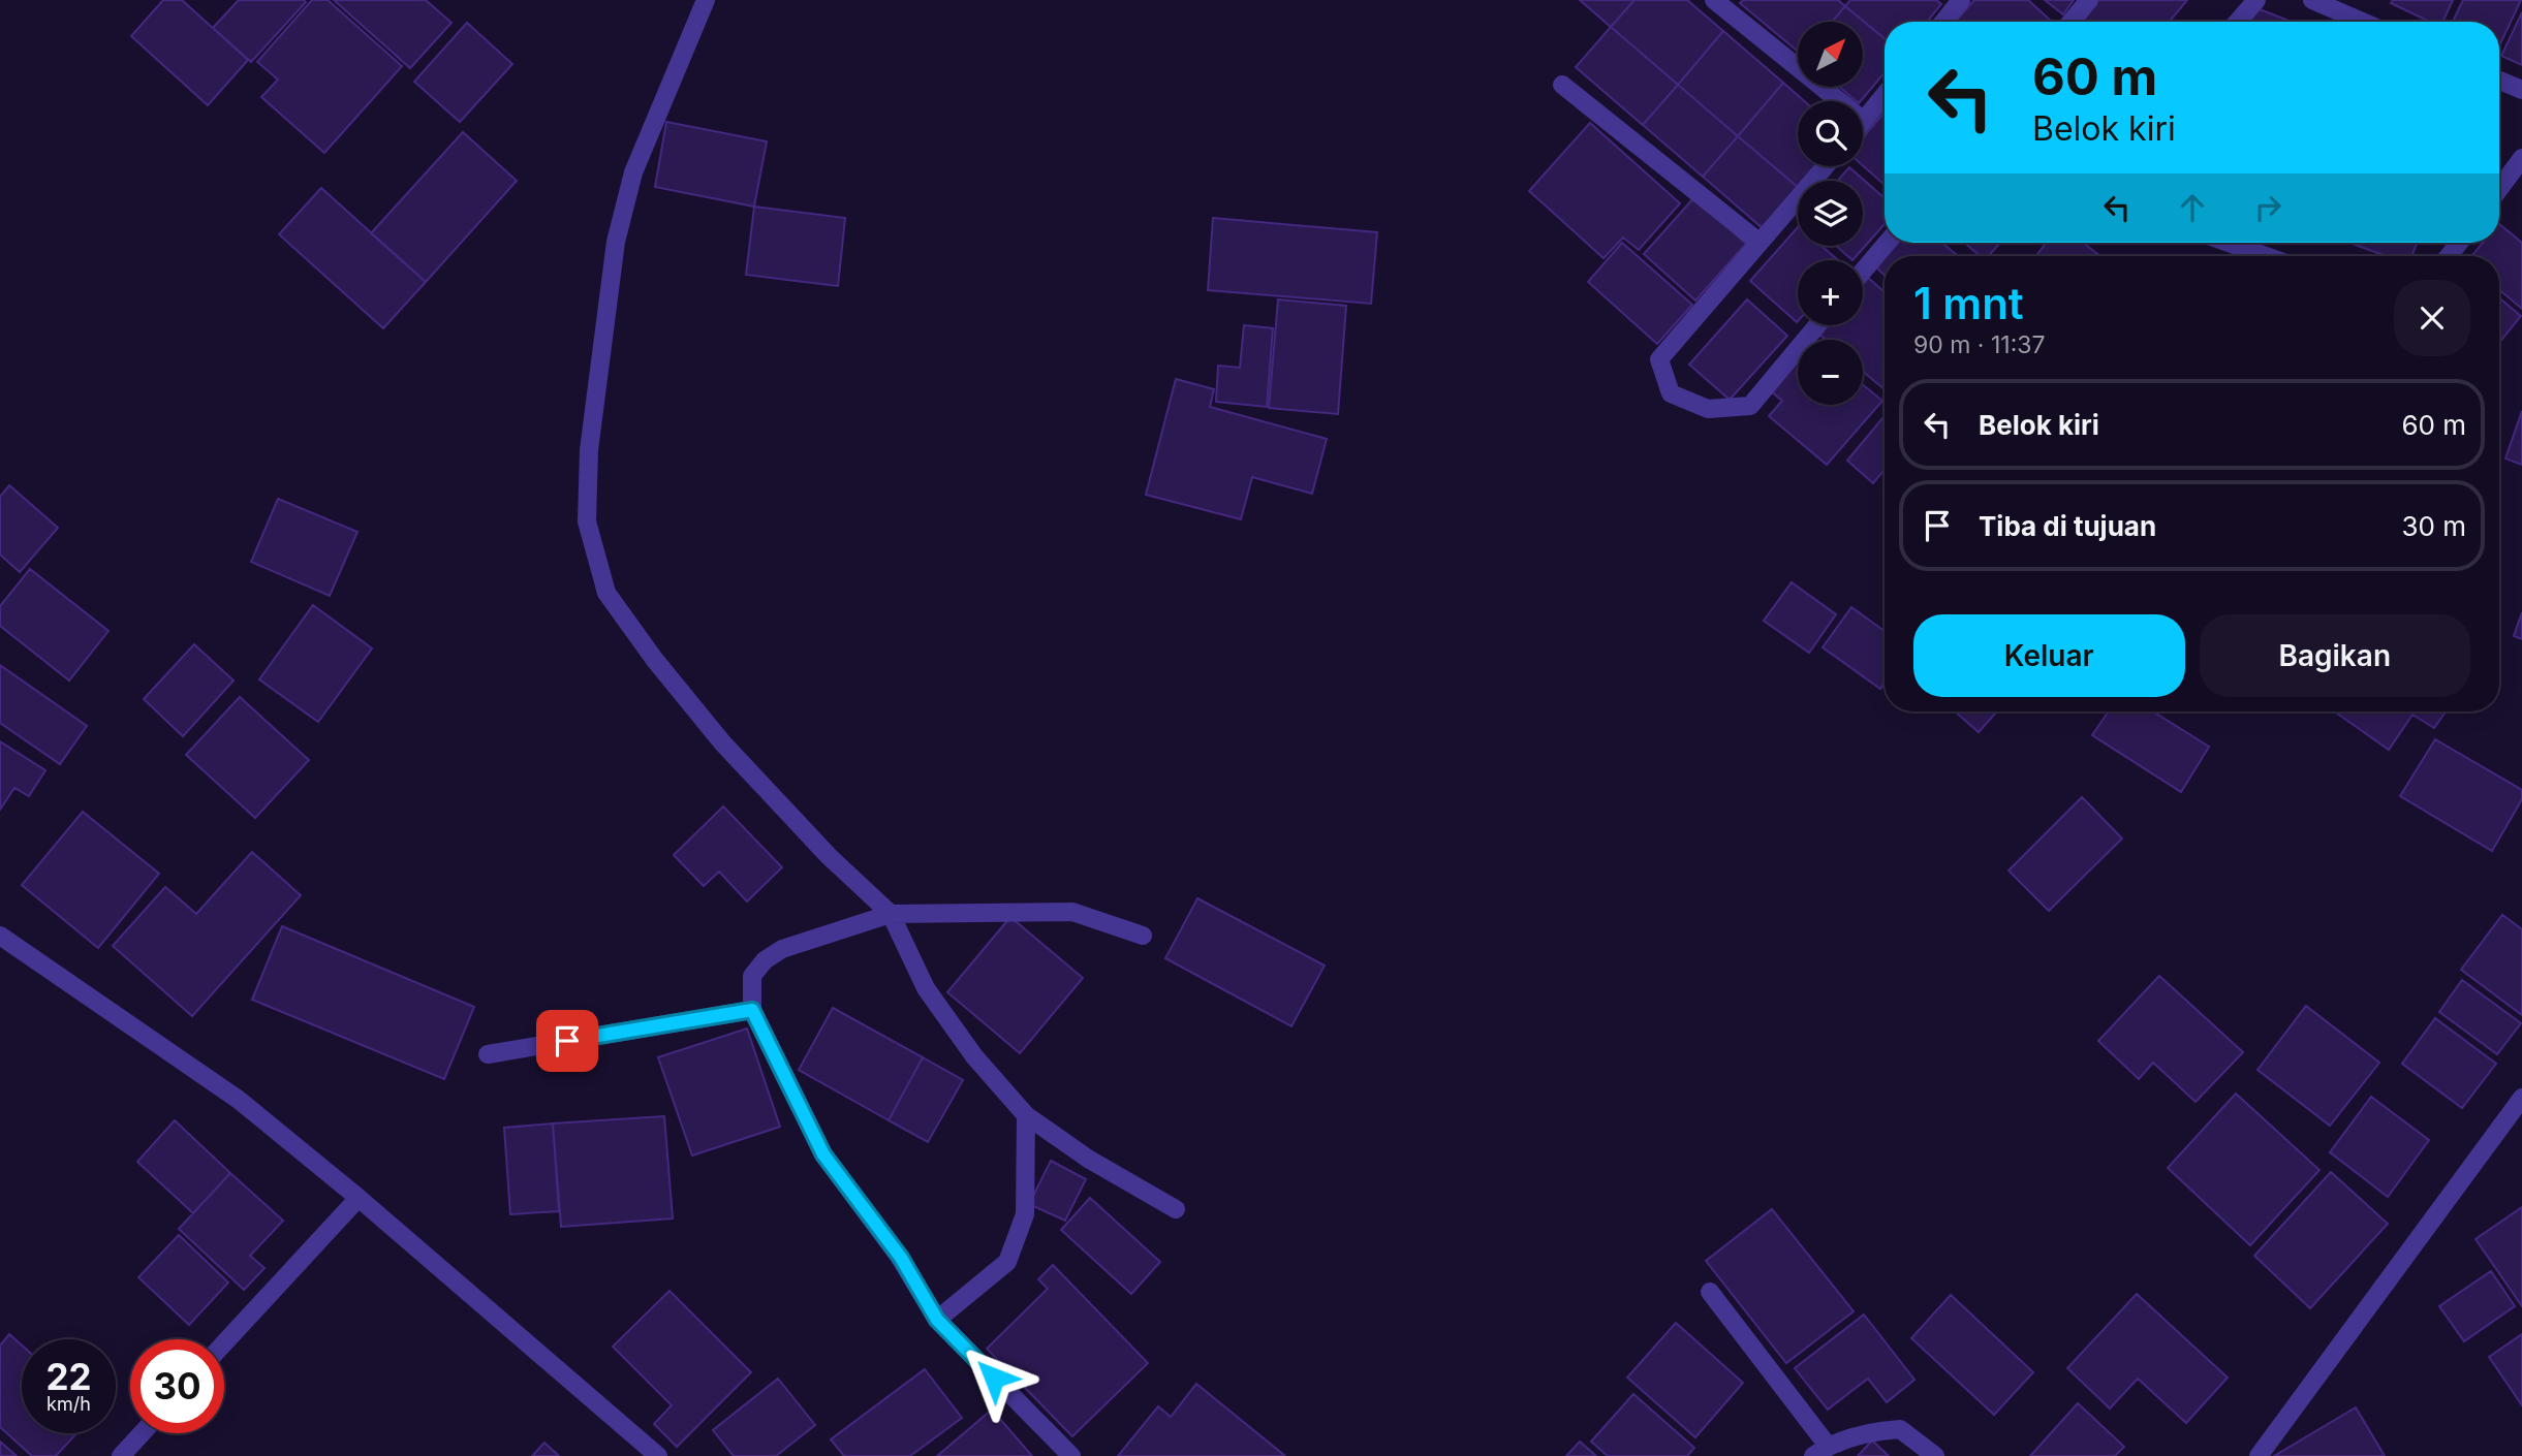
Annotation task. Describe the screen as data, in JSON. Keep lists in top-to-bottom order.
{
  "north": "top right",
  "page": {
    "map_buttons": ["+", "−"],
    "turn": ["60 m", "Belok kiri"],
    "heading": ["1 mnt", "90 m · 11:37"],
    "list": [
      {
        "name": "Belok kiri",
        "value": "60 m"
      },
      {
        "name": "Tiba di tujuan",
        "value": "30 m"
      }
    ],
    "buttons": ["Keluar", "Bagikan"],
    "speed": "22 km/h",
    "limit": "30"
  }
}
